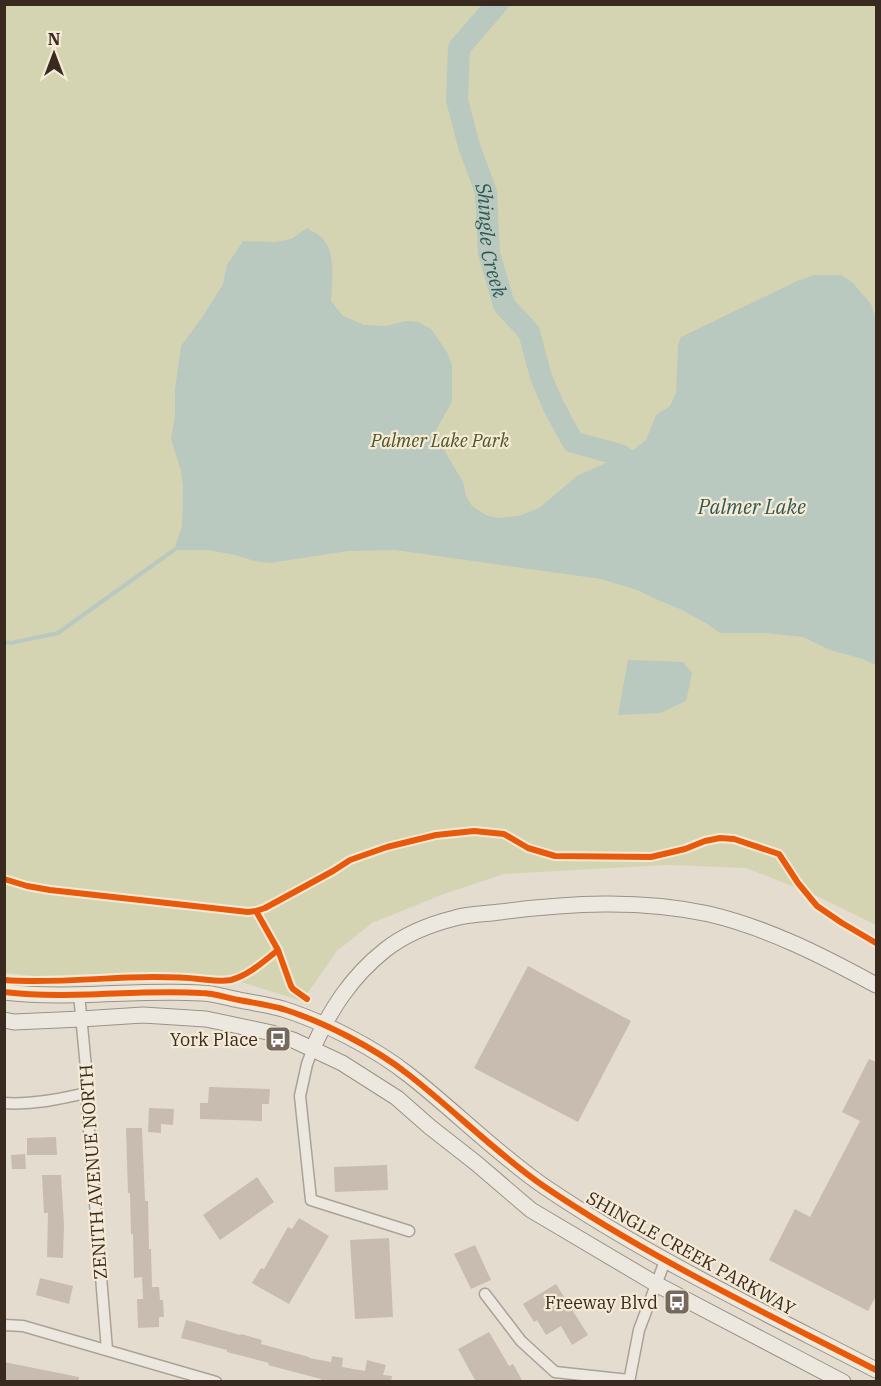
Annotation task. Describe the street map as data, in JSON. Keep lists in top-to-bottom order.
{
  "streets": {
    "street": ["ZENITH AVENUE NORTH", "SHINGLE CREEK PARKWAY"]
  },
  "crossings": [
    ["ZENITH AVENUE NORTH", "SHINGLE CREEK PARKWAY"]
  ],
  "water": ["Shingle Creek", "Palmer Lake"],
  "parks": ["Palmer Lake Park"],
  "places": {
    "bus stop": ["York Place", "Freeway Blvd"]
  },
  "north": "top"
}
